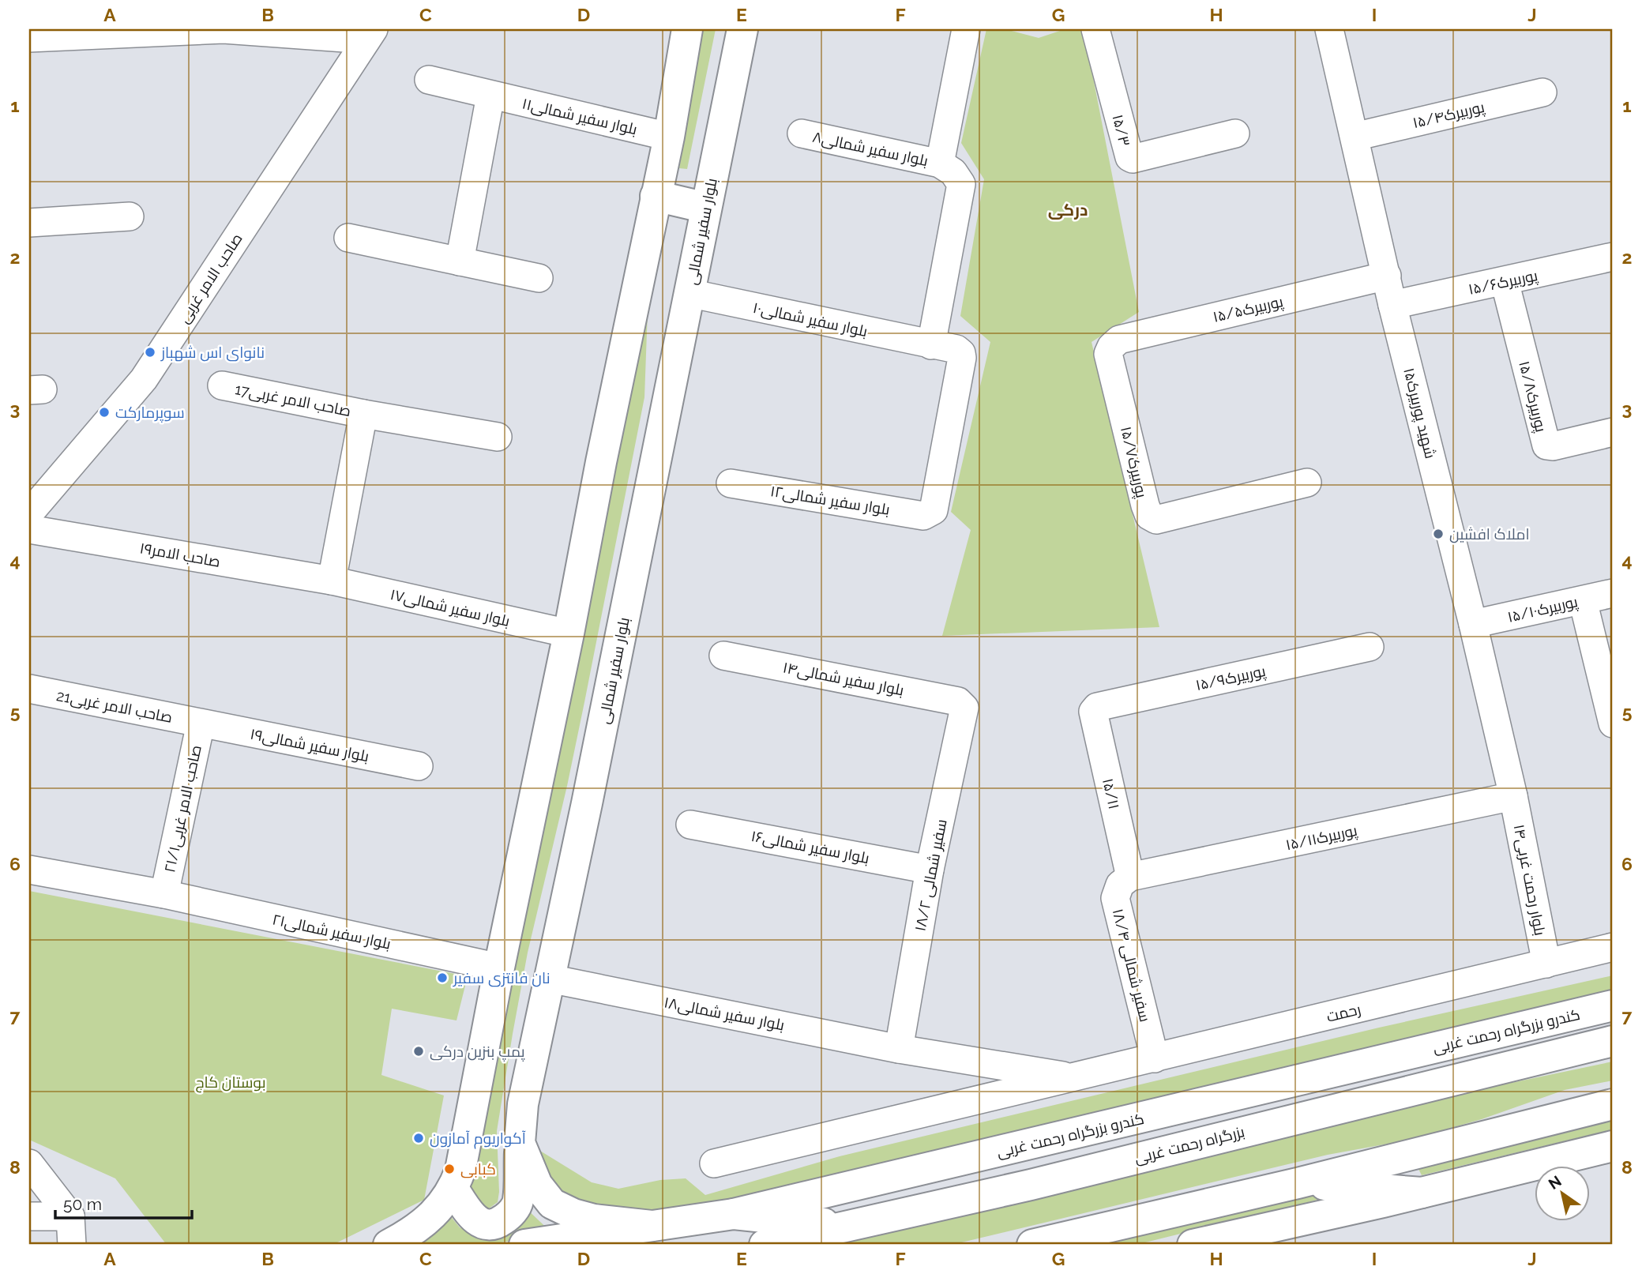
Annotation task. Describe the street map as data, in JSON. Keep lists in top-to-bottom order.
{
  "streets": {
    "main road": ["بلوار سفیر شمالی", "کندرو بزرگراه رحمت غربی", "بزرگراه رحمت غربی"],
    "street": [
      "پوربیرک۱۵/۴",
      "بلوار سفیر شمالی۱۱",
      "۱۵/۳",
      "بلوار سفیر شمالی۸",
      "صاحب الامر غربی",
      "پوربیرک۱۵/۶",
      "پوربیرک۱۵/۵",
      "بلوار سفیر شمالی۱۰",
      "پوربیرک۱۵/۸",
      "صاحب الامر غربی17",
      "شهید پوربیرک۱۵",
      "پوربیرک۱۵/۷",
      "بلوار سفیر شمالی۱۲",
      "صاحب الامر۱۹",
      "بلوار سفیر شمالی۱۷",
      "پوربیرک۱۵/۱۰",
      "پوربیرک۱۵/۹",
      "بلوار سفیر شمالی۱۴",
      "21صاحب الامر غربی",
      "بلوار سفیر شمالی۱۹",
      "۱۵/۱۱",
      "صاحب الامر غربی۲۱/۱",
      "پوربیرک۱۵/۱۱",
      "بلوار سفیر شمالی۱۶",
      "سفیر شمالی ۱۸/۲",
      "بلوار رحمت غربی۱۴",
      "بلوار سفیر شمالی۲۱",
      "سفیر شمالی ۱۸/۴",
      "رحمت",
      "بلوار سفیر شمالی۱۸"
    ]
  },
  "crossings": [
    ["پوربیرک۱۵/۴", "شهید پوربیرک۱۵"],
    ["بلوار سفیر شمالی", "بلوار سفیر شمالی۱۰"],
    ["بلوار سفیر شمالی", "بلوار سفیر شمالی۱۸"],
    ["بلوار سفیر شمالی", "کندرو بزرگراه رحمت غربی"],
    ["پوربیرک۱۵/۶", "پوربیرک۱۵/۸"],
    ["پوربیرک۱۵/۶", "شهید پوربیرک۱۵"],
    ["پوربیرک۱۵/۵", "شهید پوربیرک۱۵"],
    ["پوربیرک۱۵/۵", "پوربیرک۱۵/۷"],
    ["بلوار سفیر شمالی۱۰", "بلوار سفیر شمالی۱۲"],
    ["شهید پوربیرک۱۵", "پوربیرک۱۵/۱۰"],
    ["شهید پوربیرک۱۵", "پوربیرک۱۵/۱۱"],
    ["شهید پوربیرک۱۵", "بلوار رحمت غربی۱۴"],
    ["صاحب الامر۱۹", "بلوار سفیر شمالی۱۷"],
    ["پوربیرک۱۵/۹", "۱۵/۱۱"],
    ["بلوار سفیر شمالی۱۴", "سفیر شمالی ۱۸/۲"],
    ["21صاحب الامر غربی", "بلوار سفیر شمالی۱۹"],
    ["21صاحب الامر غربی", "صاحب الامر غربی۲۱/۱"],
    ["بلوار سفیر شمالی۱۹", "صاحب الامر غربی۲۱/۱"],
    ["۱۵/۱۱", "پوربیرک۱۵/۱۱"],
    ["۱۵/۱۱", "سفیر شمالی ۱۸/۴"],
    ["صاحب الامر غربی۲۱/۱", "بلوار سفیر شمالی۲۱"],
    ["پوربیرک۱۵/۱۱", "بلوار رحمت غربی۱۴"],
    ["پوربیرک۱۵/۱۱", "سفیر شمالی ۱۸/۴"],
    ["بلوار سفیر شمالی۱۶", "سفیر شمالی ۱۸/۲"],
    ["سفیر شمالی ۱۸/۲", "بلوار سفیر شمالی۱۸"],
    ["بلوار رحمت غربی۱۴", "رحمت"],
    ["سفیر شمالی ۱۸/۴", "رحمت"],
    ["رحمت", "بلوار سفیر شمالی۱۸"]
  ],
  "districts": ["درکی"],
  "parks": ["بوستان کاج"],
  "places": [
    "نانوای اس شهباز",
    "سوپرمارکت",
    "املاک افشین",
    "نان فانتزی سفیر",
    "پمپ بنزین درکی",
    "آکواریوم آمازون",
    "کبابی"
  ],
  "scale_bar": "50 m",
  "north": "top left",
  "grid": {
    "columns": [
      "A",
      "B",
      "C",
      "D",
      "E",
      "F",
      "G",
      "H",
      "I",
      "J"
    ],
    "rows": [
      "1",
      "2",
      "3",
      "4",
      "5",
      "6",
      "7",
      "8"
    ]
  }
}
